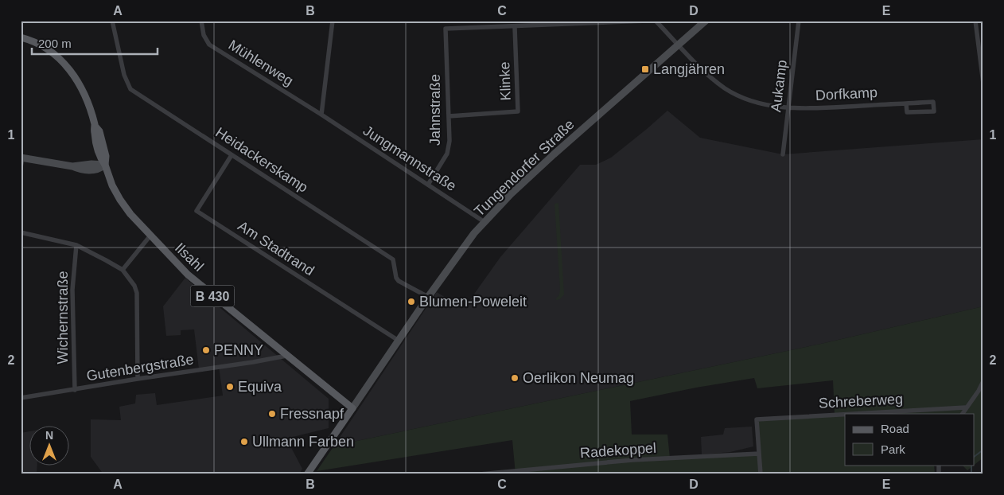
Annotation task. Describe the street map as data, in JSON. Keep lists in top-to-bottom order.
{
  "streets": {
    "main road": ["Tungendorfer Straße", "Ilsahl", "B 430"],
    "street": [
      "Mühlenweg",
      "Klinke",
      "Aukamp",
      "Dorfkamp",
      "Jahnstraße",
      "Jungmannstraße",
      "Heidackerskamp",
      "Am Stadtrand",
      "Wichernstraße",
      "Gutenbergstraße",
      "Schreberweg",
      "Radekoppel"
    ]
  },
  "crossings": [
    ["Mühlenweg", "Jungmannstraße"],
    ["Klinke", "Jahnstraße"],
    ["Aukamp", "Dorfkamp"],
    ["Dorfkamp", "Tungendorfer Straße"],
    ["Jahnstraße", "Jungmannstraße"],
    ["Jungmannstraße", "Tungendorfer Straße"],
    ["Heidackerskamp", "Tungendorfer Straße"],
    ["Heidackerskamp", "Am Stadtrand"],
    ["Tungendorfer Straße", "Am Stadtrand"],
    ["Tungendorfer Straße", "Ilsahl"],
    ["Ilsahl", "B 430"],
    ["Ilsahl", "Gutenbergstraße"],
    ["Wichernstraße", "Gutenbergstraße"],
    ["Schreberweg", "Radekoppel"]
  ],
  "places": {
    "transit": ["Langjähren"],
    "other": [
      "Blumen-Poweleit",
      "PENNY",
      "Oerlikon Neumag",
      "Equiva",
      "Fressnapf",
      "Ullmann Farben"
    ]
  },
  "legend": ["Road", "Park"],
  "scale_bar": "200 m",
  "north": "top",
  "grid": {
    "columns": [
      "A",
      "B",
      "C",
      "D",
      "E"
    ],
    "rows": ["1", "2"]
  }
}
